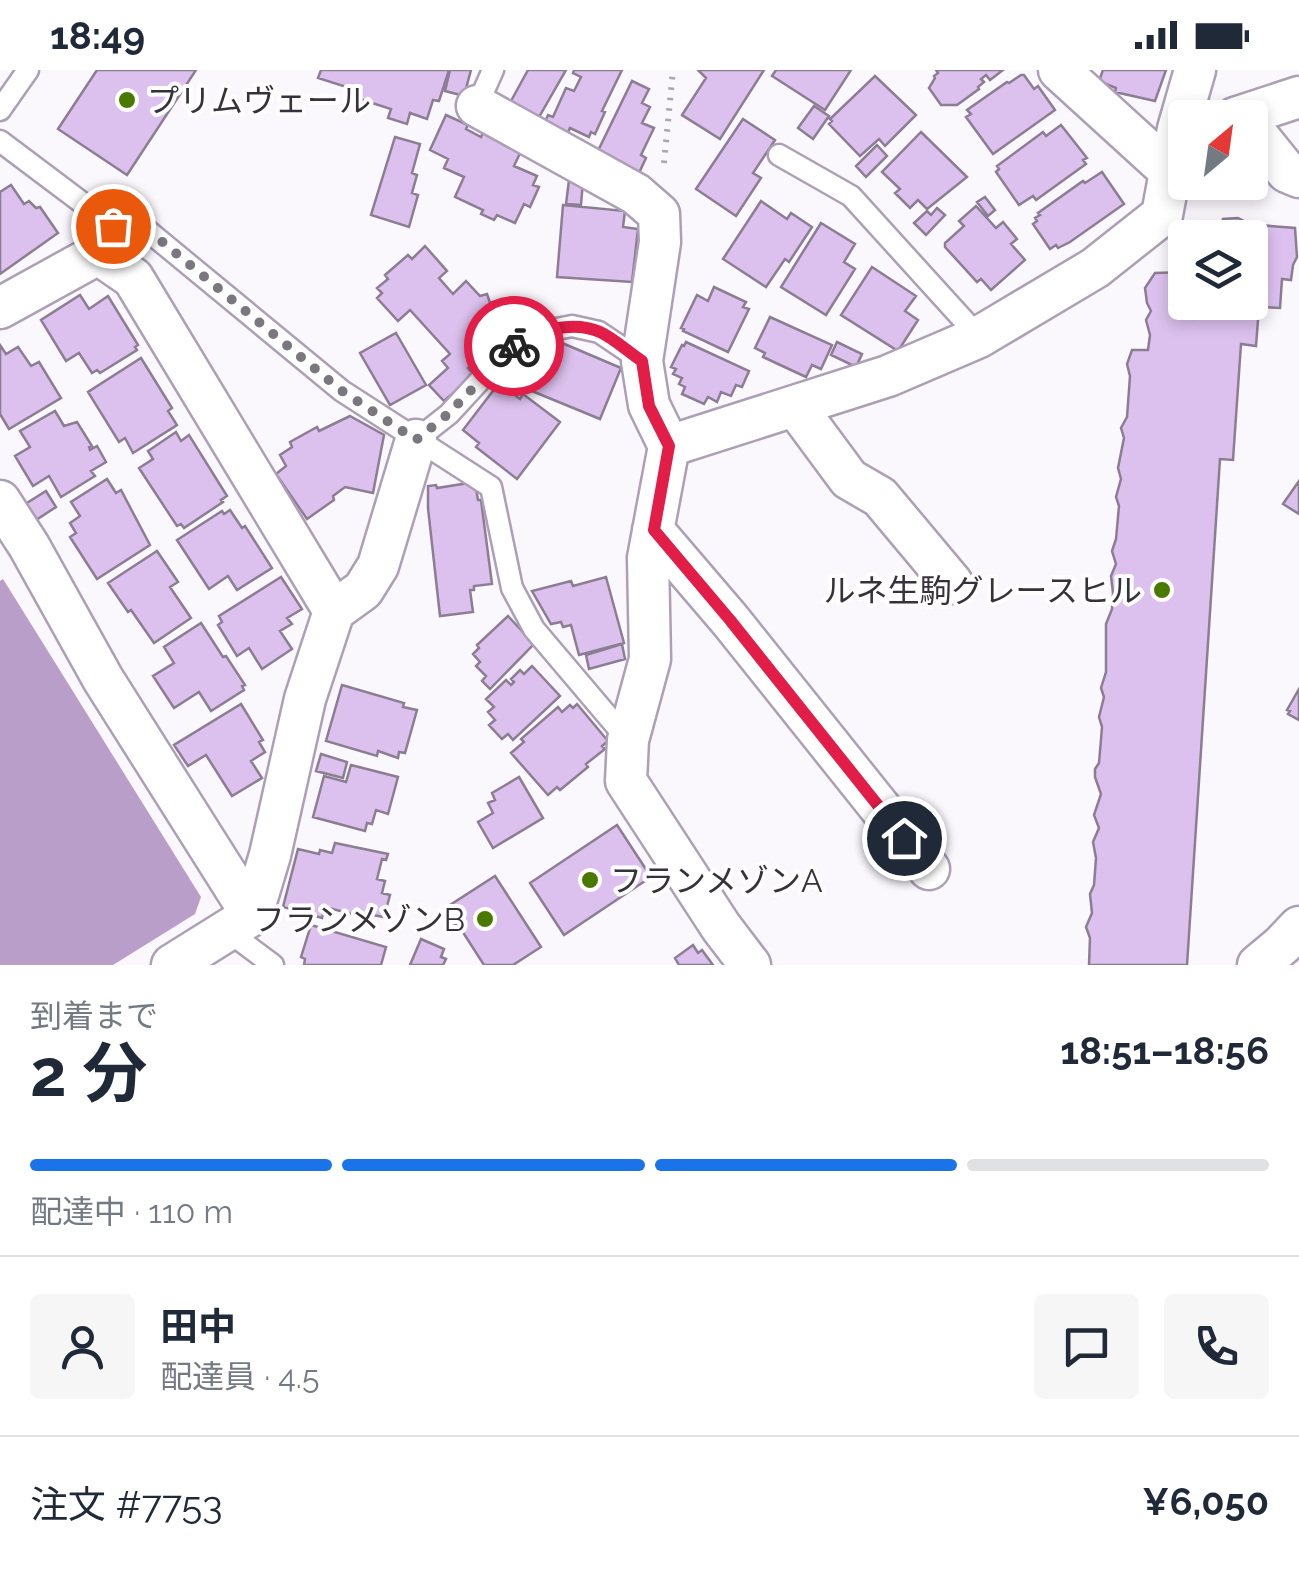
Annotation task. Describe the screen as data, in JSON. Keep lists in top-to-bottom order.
{
  "places": [
    "プリムヴェール",
    "ルネ生駒グレースヒル",
    "フランメゾンA",
    "フランメゾンB"
  ],
  "north": "top right",
  "page": {
    "status": "18:49",
    "heading": ["2 分", "到着まで", "18:51–18:56"],
    "panel": [
      "田中",
      "配達員 · 4.5",
      "注文 #7753",
      "¥6,050"
    ],
    "bar": "配達中 · 110 m"
  }
}
